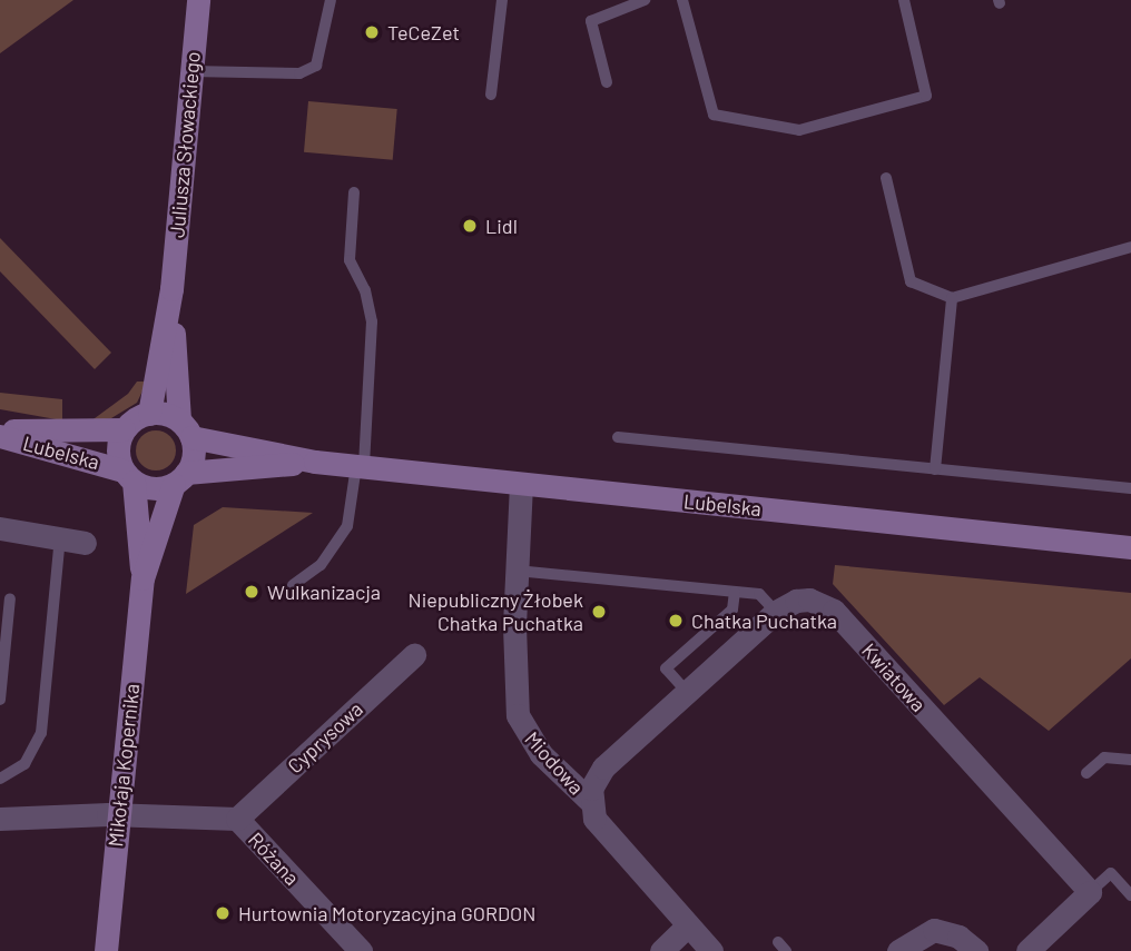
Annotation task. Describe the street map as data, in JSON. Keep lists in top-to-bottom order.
{
  "streets": {
    "main road": ["Juliusza Słowackiego", "Lubelska", "Mikołaja Kopernika"],
    "street": [
      "Kwiatowa",
      "Cyprysowa",
      "Miodowa",
      "Różana"
    ]
  },
  "crossings": [
    ["Juliusza Słowackiego", "Lubelska"],
    ["Juliusza Słowackiego", "Mikołaja Kopernika"],
    ["Lubelska", "Miodowa"],
    ["Lubelska", "Mikołaja Kopernika"],
    ["Kwiatowa", "Miodowa"],
    ["Cyprysowa", "Różana"],
    ["Mikołaja Kopernika", "Różana"]
  ],
  "places": [
    "TeCeZet",
    "Lidl",
    "Wulkanizacja",
    "Niepubliczny Żłobek Chatka Puchatka",
    "Chatka Puchatka",
    "Hurtownia Motoryzacyjna GORDON"
  ]
}
